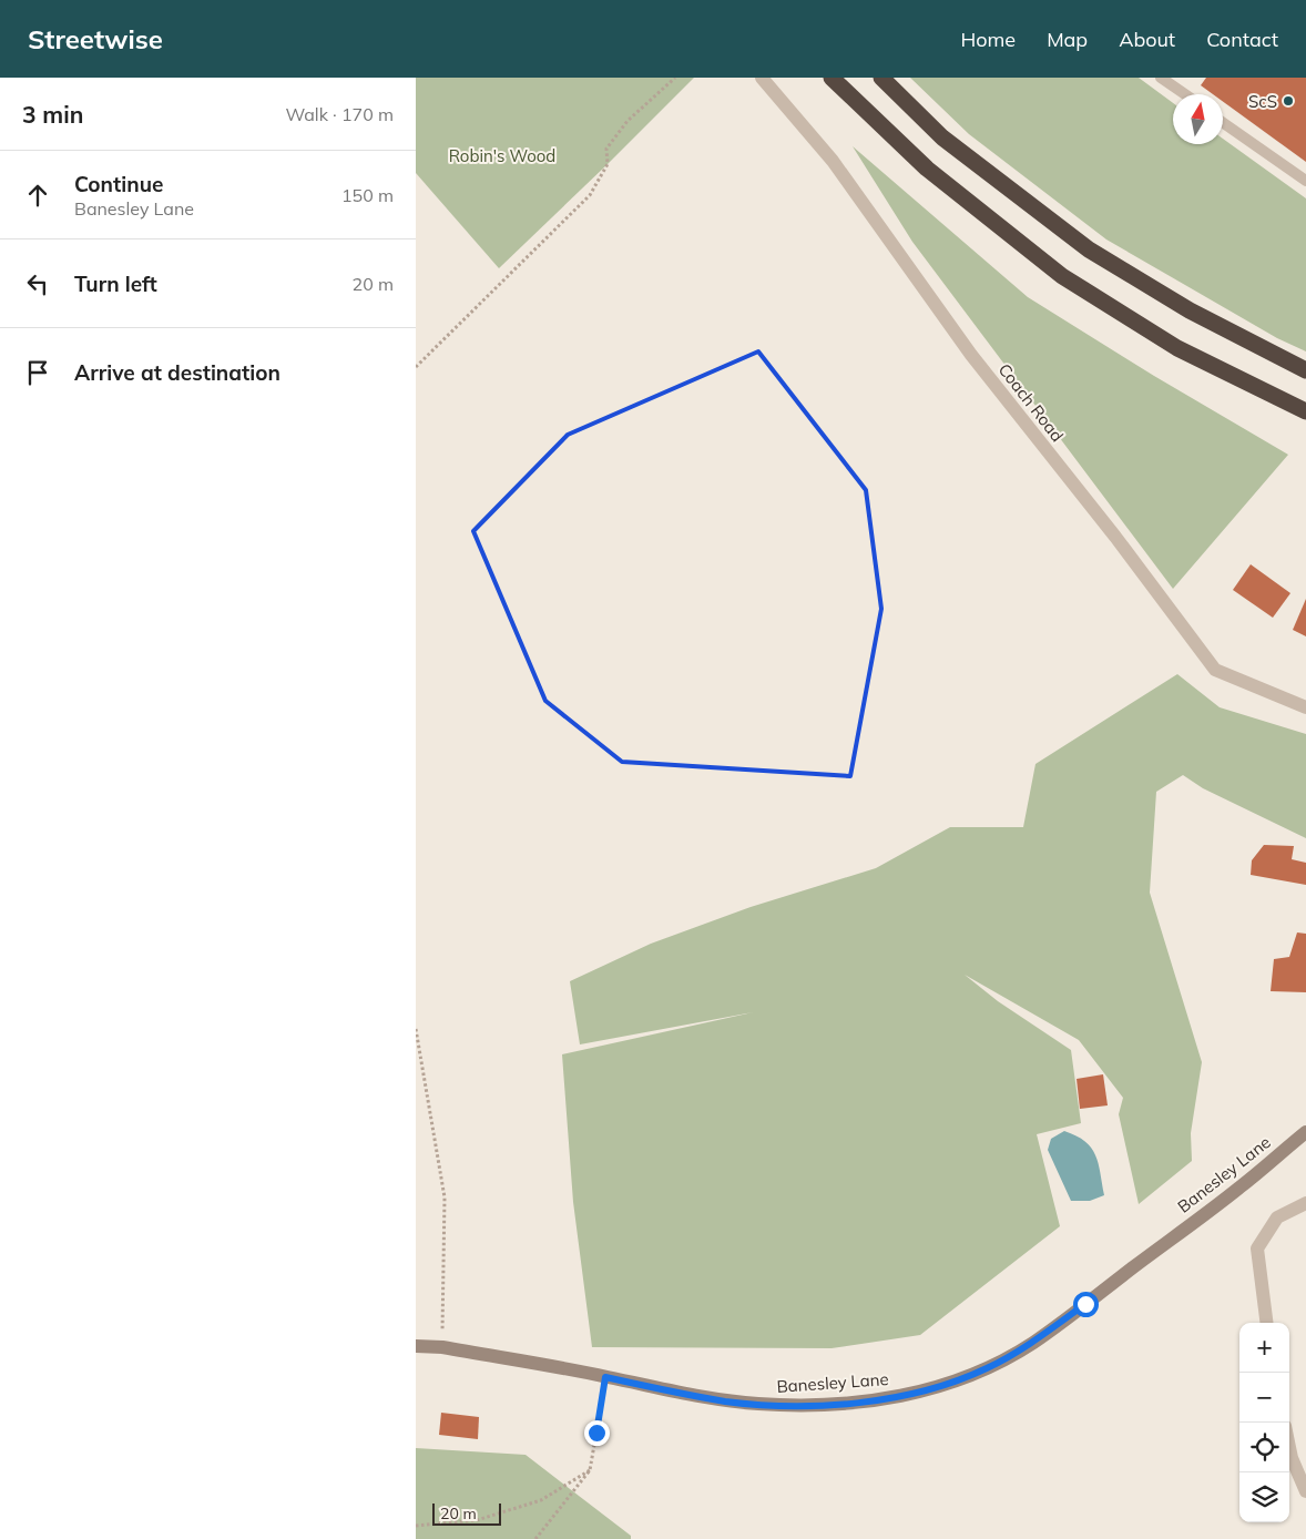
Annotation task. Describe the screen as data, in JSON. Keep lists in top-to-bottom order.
{
  "streets": {
    "street": ["Coach Road", "Banesley Lane"]
  },
  "parks": ["Robin's Wood"],
  "places": ["ScS"],
  "scale_bar": "20 m",
  "north": "top",
  "page": {
    "header": "Streetwise",
    "nav": [
      "Home",
      "Map",
      "About",
      "Contact"
    ],
    "heading": ["3 min", "Walk · 170 m"],
    "list": [
      ["Continue", "Banesley Lane", "150 m"],
      ["Turn left", "20 m"],
      "Arrive at destination"
    ],
    "map_buttons": ["+", "−"],
    "scale": "20 m"
  }
}
